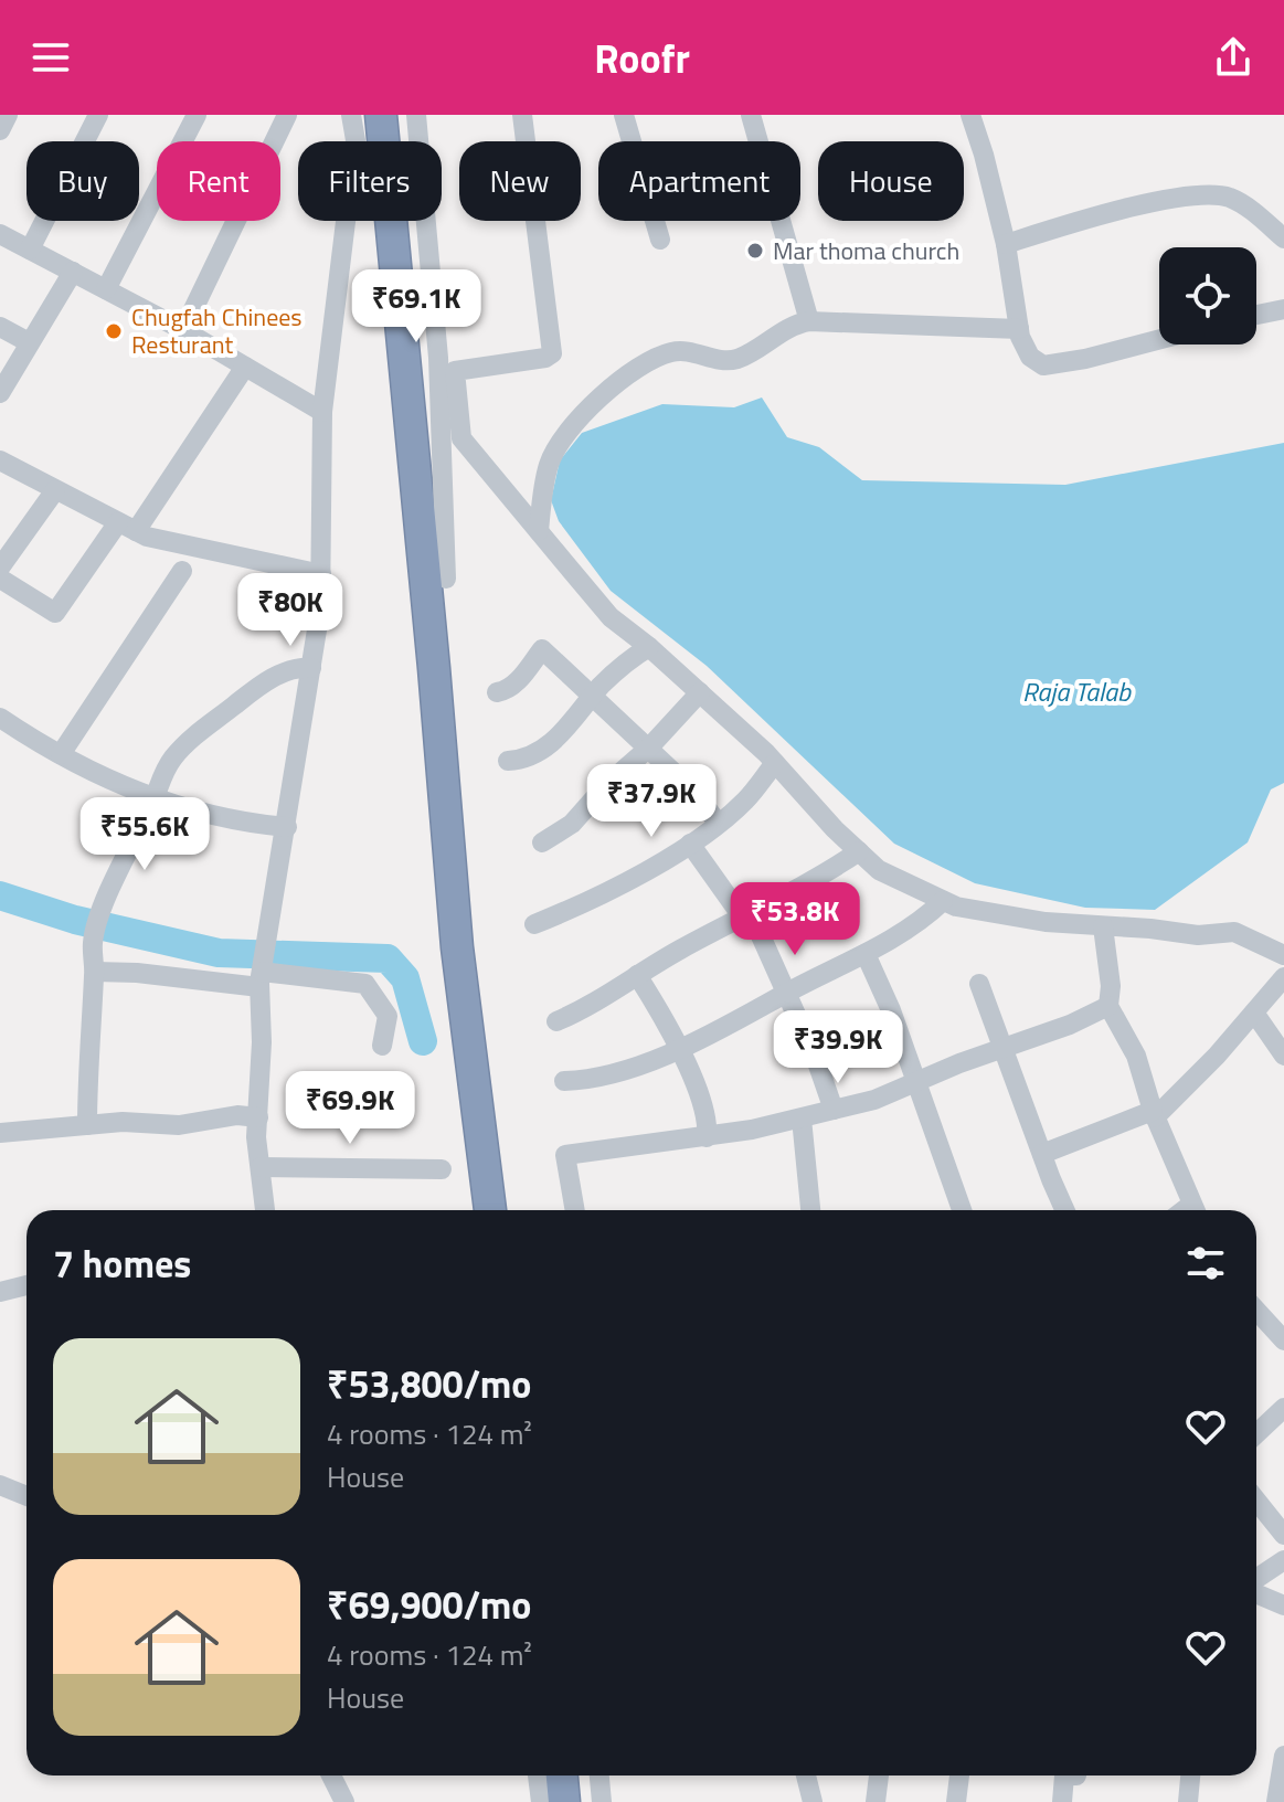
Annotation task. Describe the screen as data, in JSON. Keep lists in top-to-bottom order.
{
  "water": ["Raja Talab"],
  "places": ["Mar thoma church", "Chugfah Chinees Resturant"],
  "page": {
    "header": "Roofr",
    "chip": [
      "Buy",
      "Rent",
      "Filters",
      "New",
      "Apartment",
      "House"
    ],
    "price": [
      "₹69.1K",
      "₹80K",
      "₹37.9K",
      "₹55.6K",
      "₹53.8K",
      "₹39.9K",
      "₹69.9K"
    ],
    "heading": "7 homes",
    "list": [
      {
        "name": "₹53,800/mo",
        "note": "4 rooms · 124 m² · House"
      },
      {
        "name": "₹69,900/mo",
        "note": "4 rooms · 124 m² · House"
      }
    ]
  }
}
